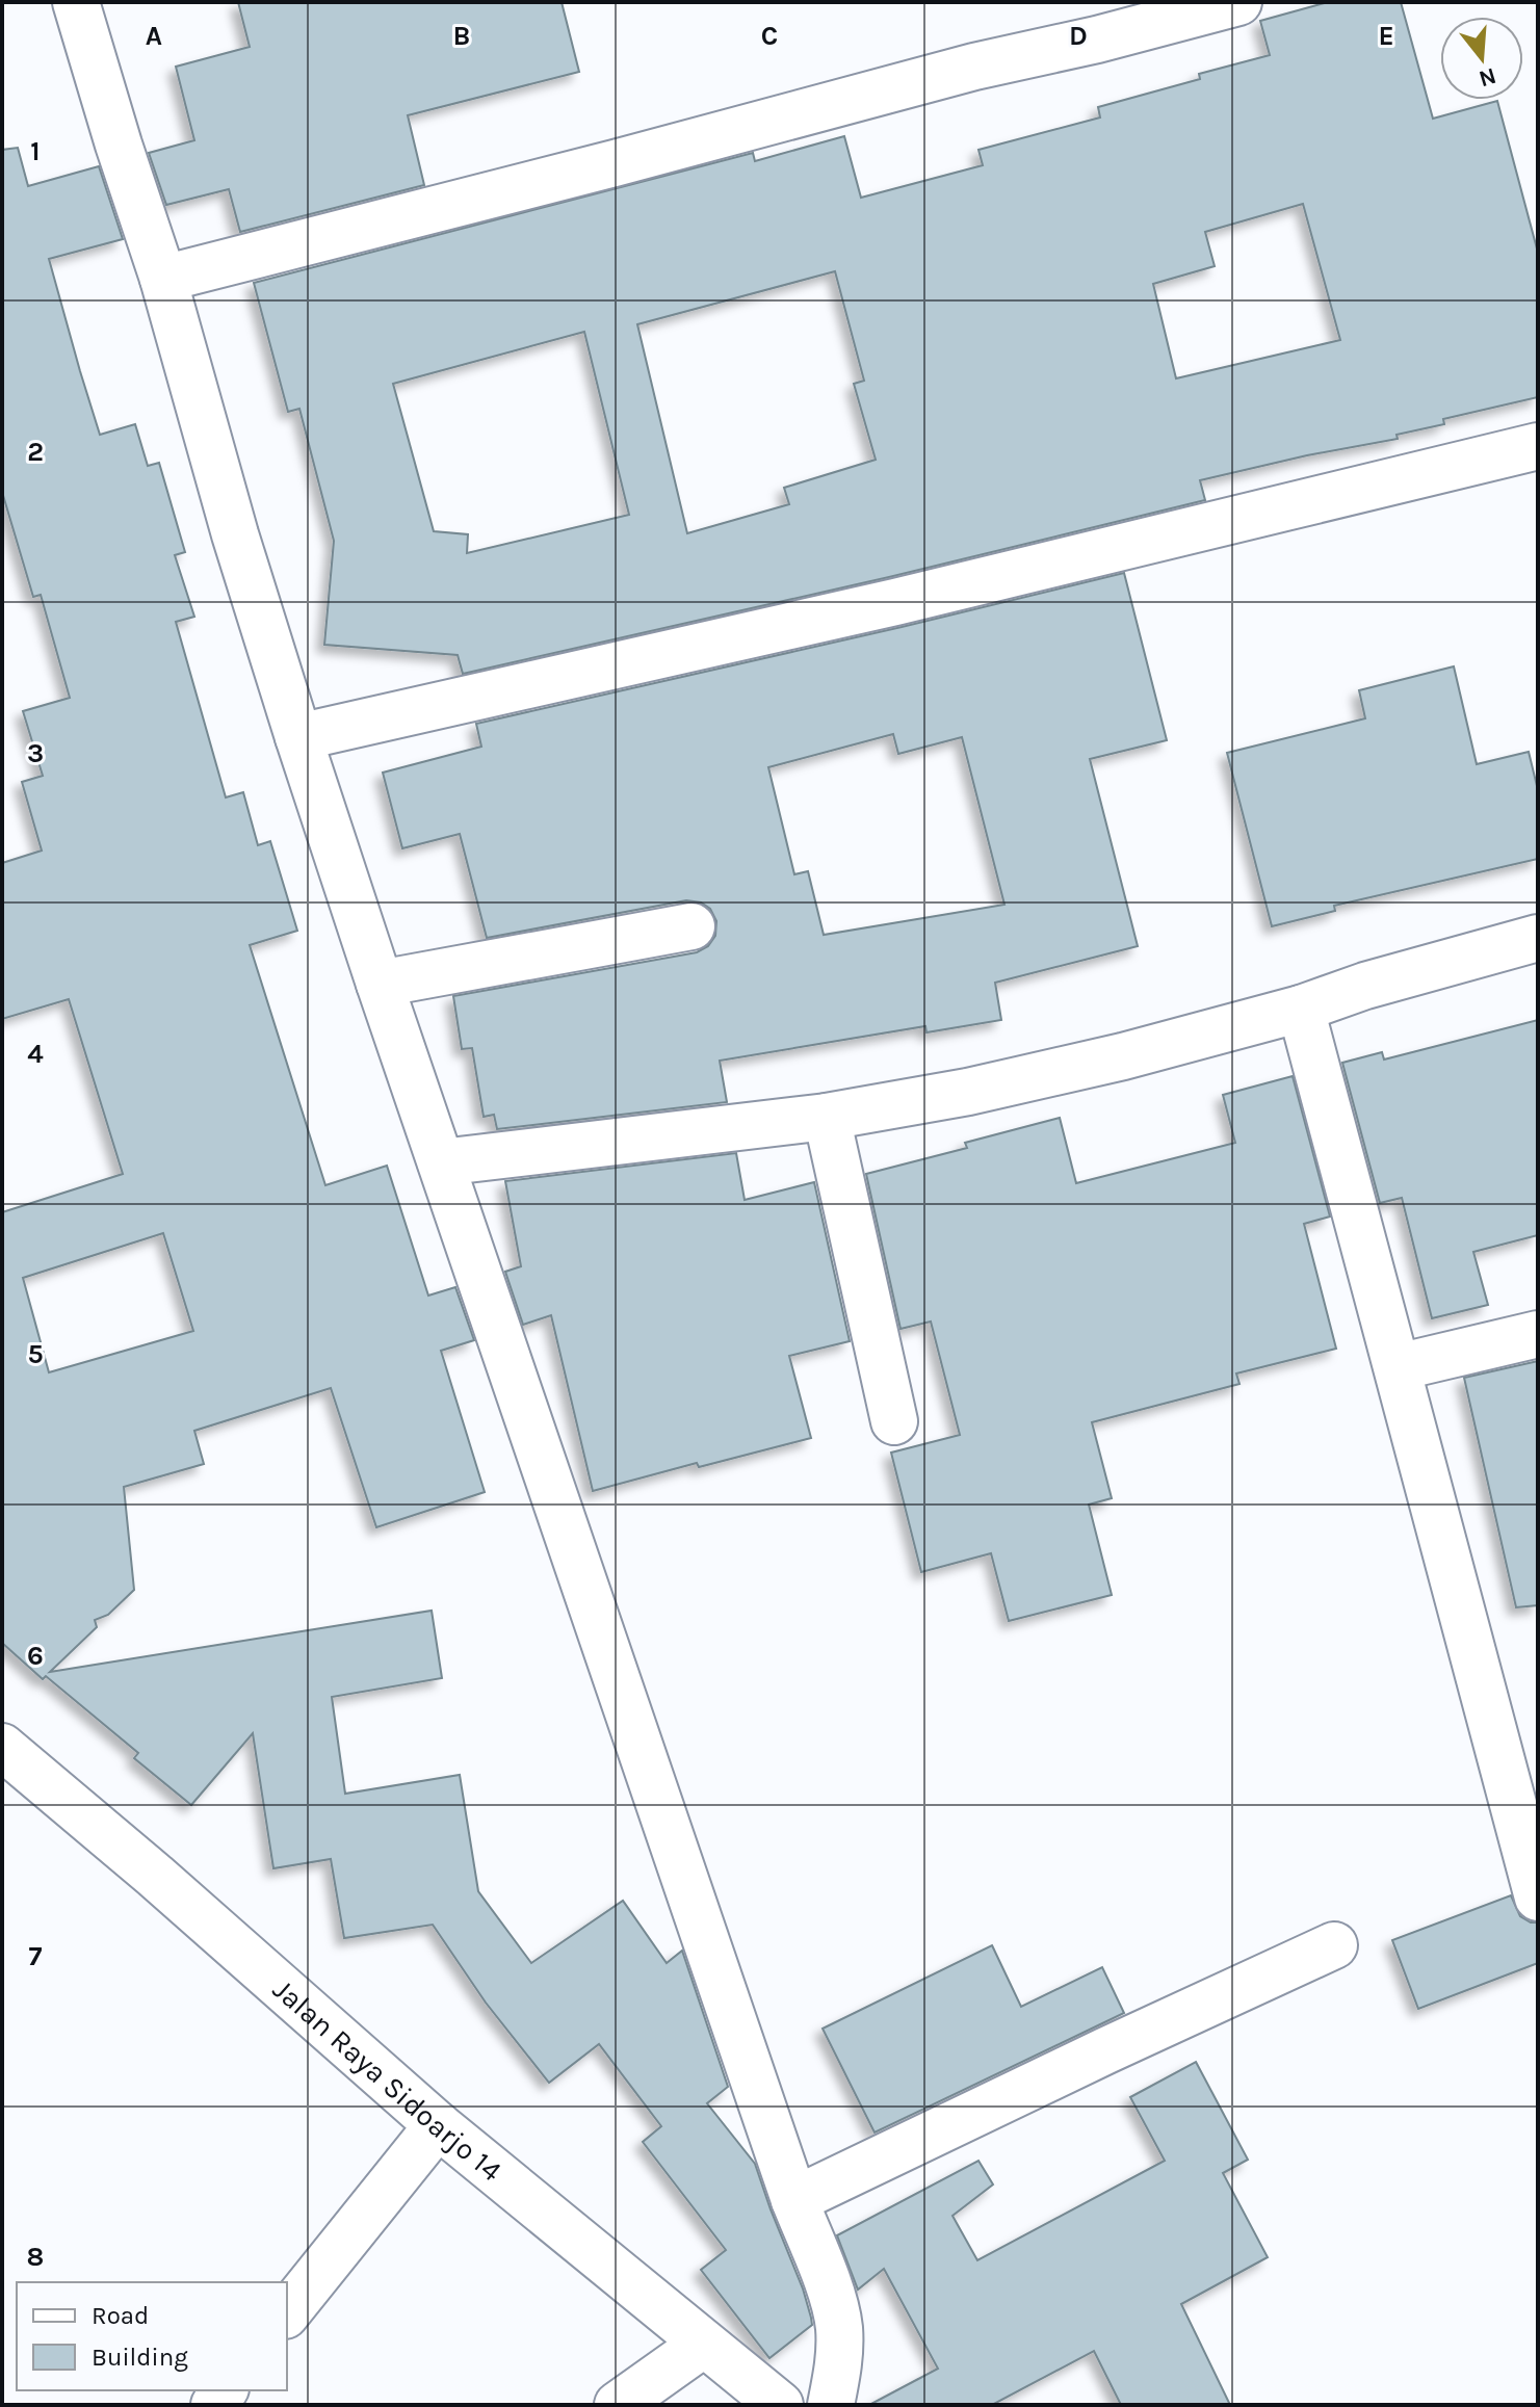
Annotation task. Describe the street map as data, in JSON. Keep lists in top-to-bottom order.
{
  "streets": {
    "street": ["Jalan Raya Sidoarjo 14"]
  },
  "legend": ["Road", "Building"],
  "north": "bottom",
  "grid": {
    "columns": [
      "A",
      "B",
      "C",
      "D",
      "E"
    ],
    "rows": [
      "1",
      "2",
      "3",
      "4",
      "5",
      "6",
      "7",
      "8"
    ]
  }
}
